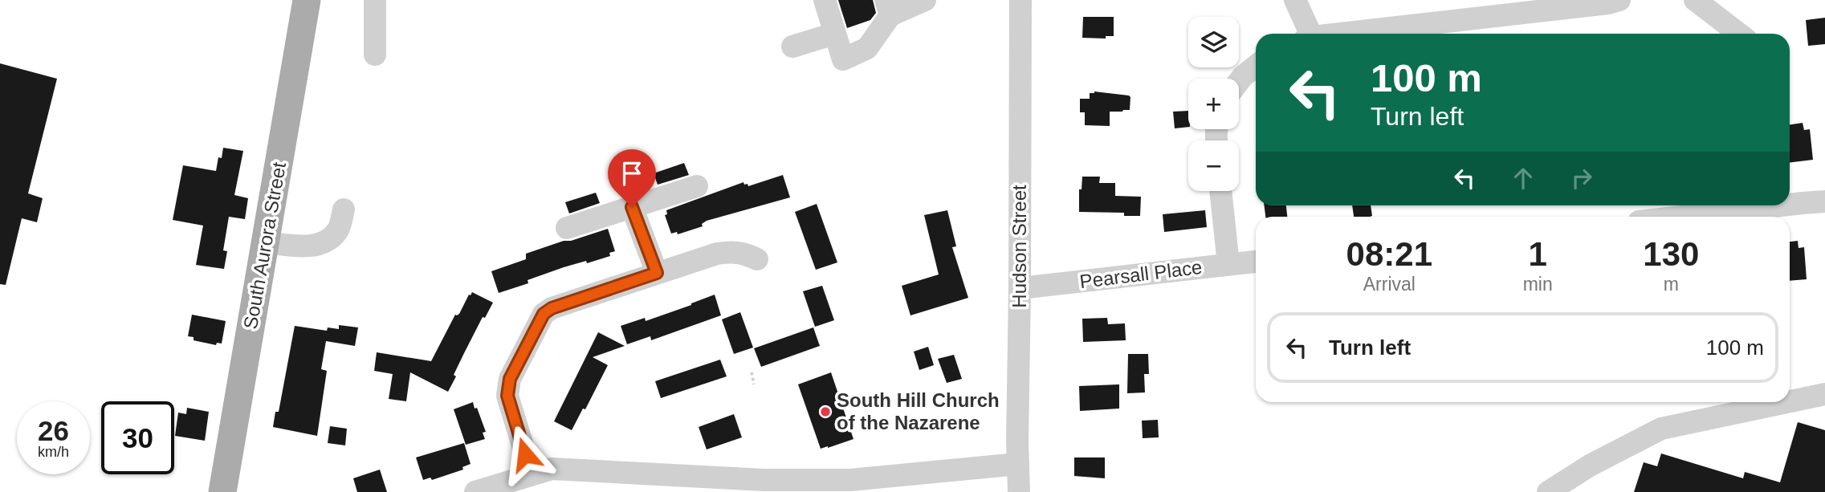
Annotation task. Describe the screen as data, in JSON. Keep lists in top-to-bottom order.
{
  "streets": {
    "main road": ["South Aurora Street"],
    "street": ["Hudson Street", "Pearsall Place"]
  },
  "crossings": [
    ["Hudson Street", "Pearsall Place"]
  ],
  "places": ["South Hill Church of the Nazarene"],
  "page": {
    "map_buttons": ["+", "−"],
    "turn": ["100 m", "Turn left"],
    "eta": [
      "08:21",
      "Arrival",
      "1",
      "min",
      "130",
      "m"
    ],
    "list": [
      {
        "name": "Turn left",
        "value": "100 m"
      }
    ],
    "speed": "26 km/h",
    "limit": "30"
  }
}
